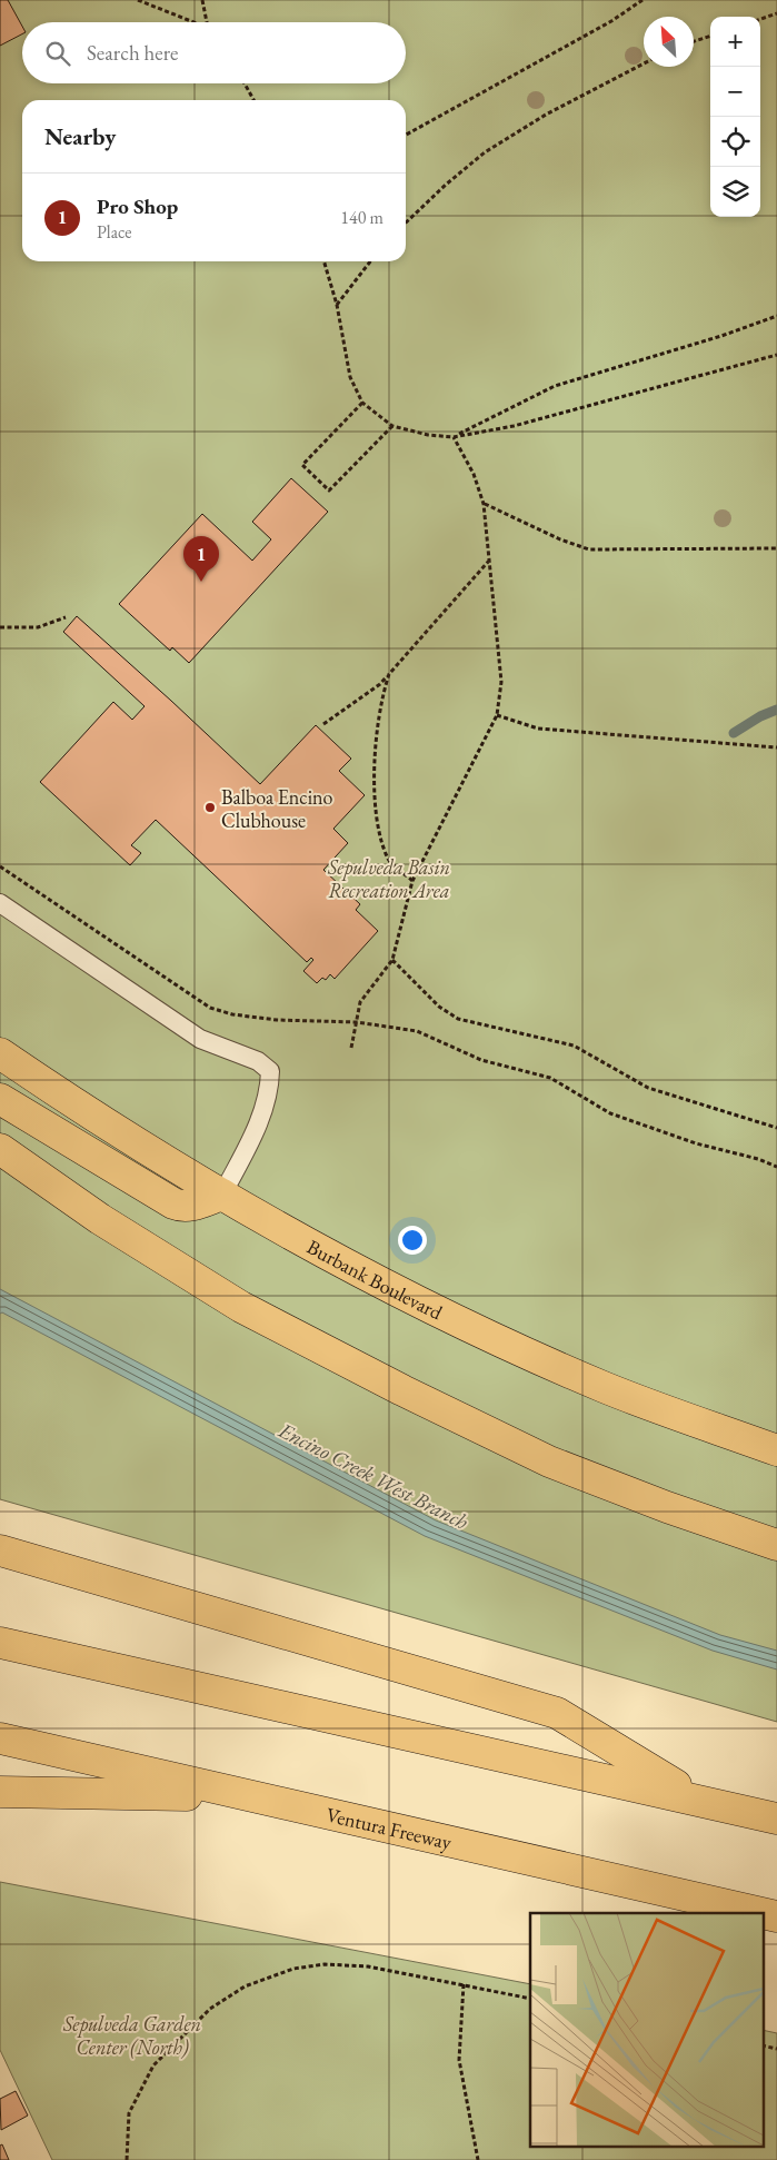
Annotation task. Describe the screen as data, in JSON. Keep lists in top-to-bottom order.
{
  "streets": {
    "main road": ["Burbank Boulevard", "Ventura Freeway"]
  },
  "water": ["Encino Creek West Branch"],
  "parks": ["Sepulveda Basin Recreation Area", "Sepulveda Garden Center (North)"],
  "places": ["Balboa Encino Clubhouse"],
  "north": "top left",
  "page": {
    "map_buttons": ["+", "−"],
    "search": "Search here",
    "heading": "Nearby",
    "list": [
      {
        "mark": "1",
        "name": "Pro Shop",
        "note": "Place",
        "value": "140 m"
      }
    ],
    "pins": "1"
  }
}
